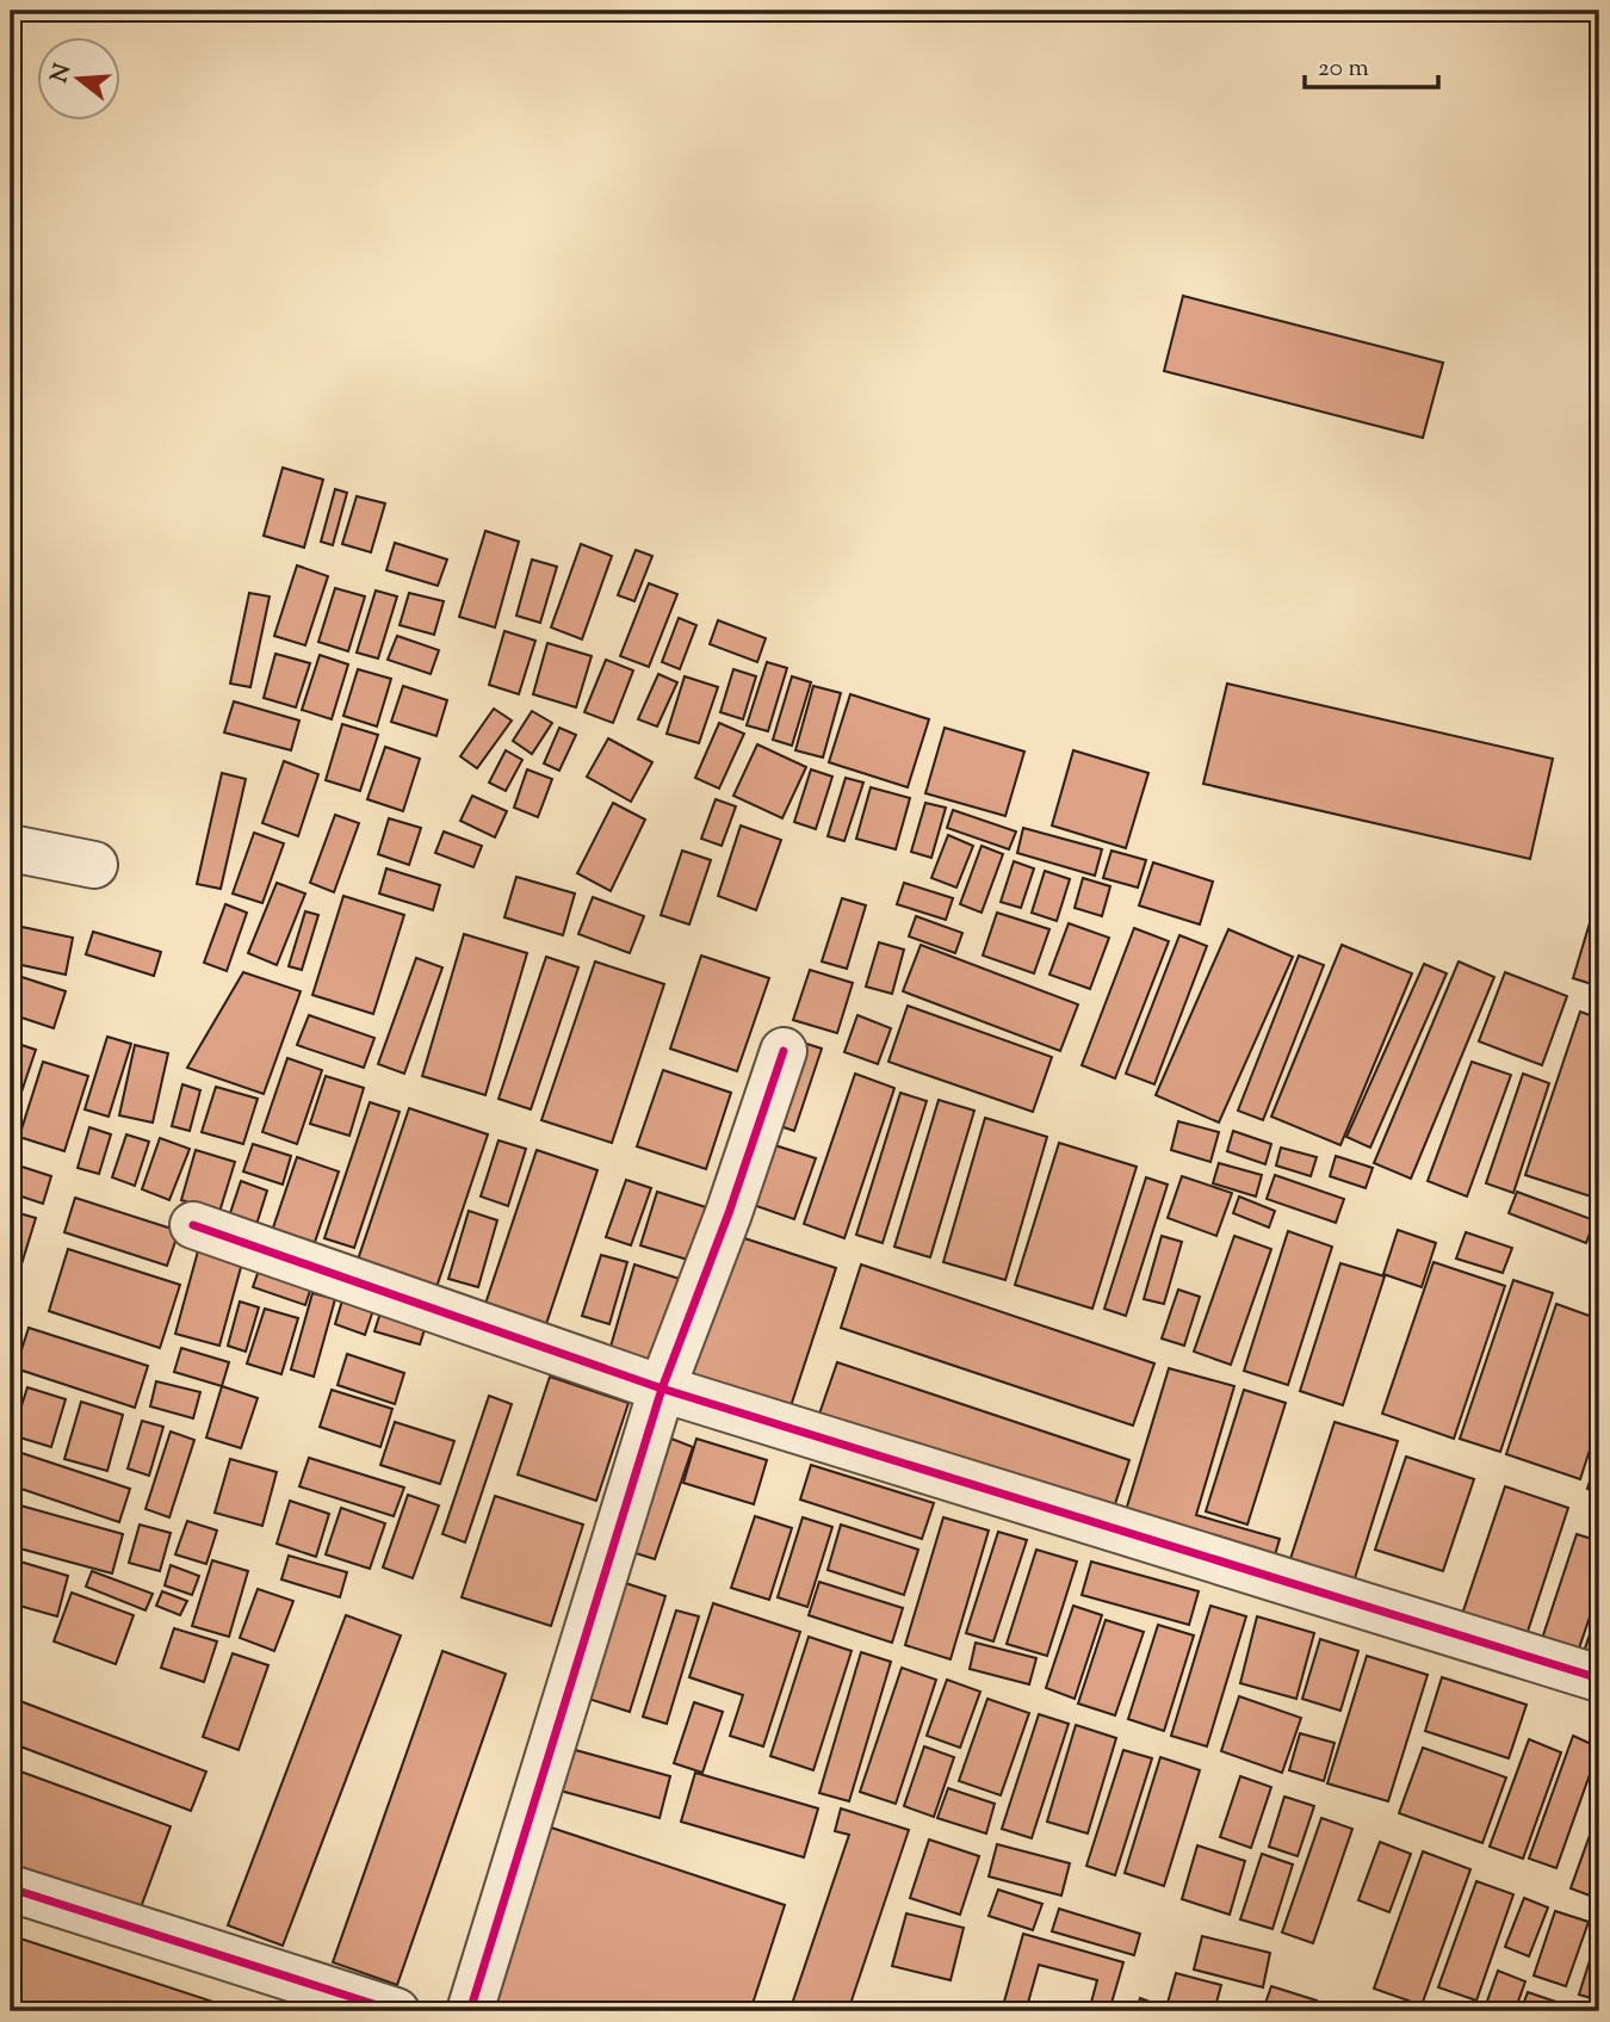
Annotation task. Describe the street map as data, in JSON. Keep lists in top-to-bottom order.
{
  "scale_bar": "20 m",
  "north": "left"
}
